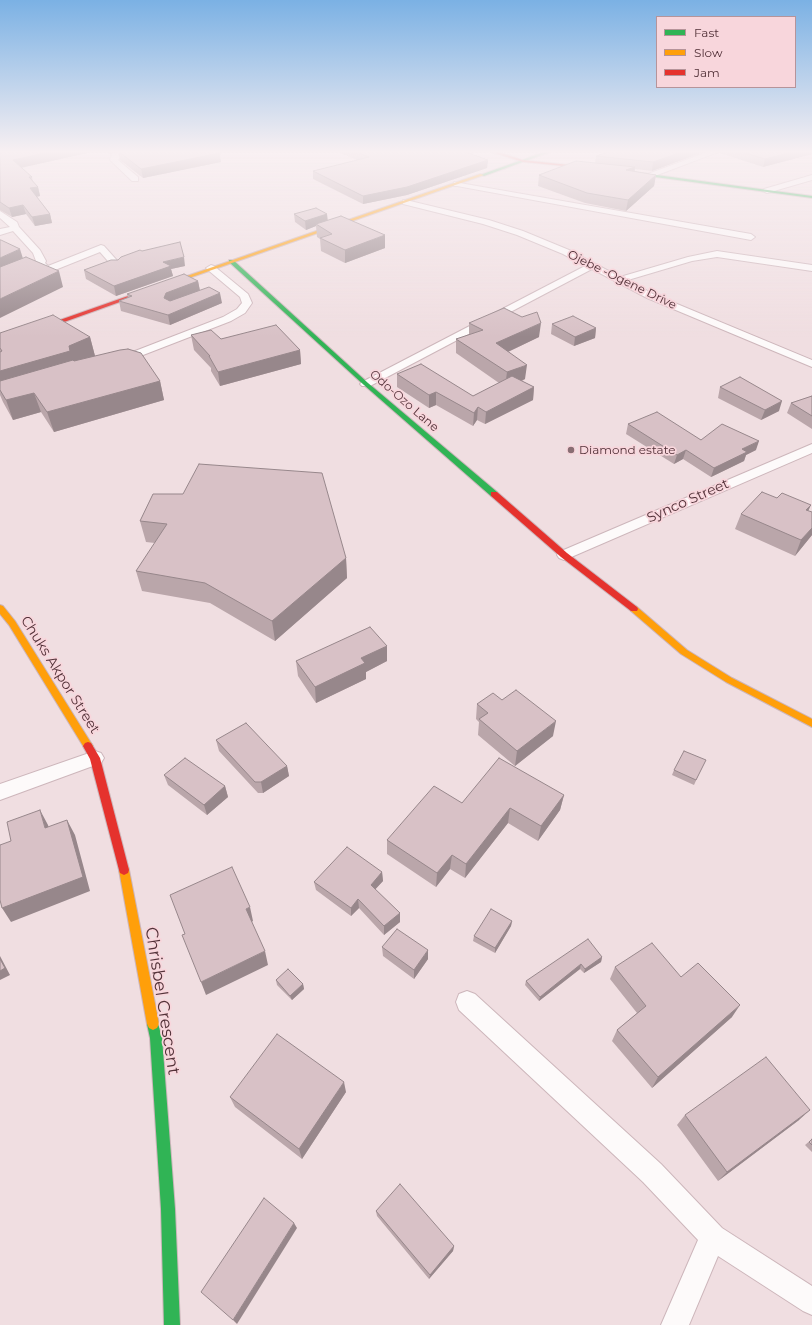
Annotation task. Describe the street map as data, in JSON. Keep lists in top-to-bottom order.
{
  "streets": {
    "street": [
      "Ojebe -Ogene Drive",
      "Odo-Ozo Lane",
      "Synco Street",
      "Chuks Akpor Street",
      "Chrisbel Crescent"
    ]
  },
  "crossings": [
    ["Odo-Ozo Lane", "Synco Street"],
    ["Chuks Akpor Street", "Chrisbel Crescent"]
  ],
  "places": ["Diamond estate"],
  "legend": ["Fast", "Slow", "Jam"]
}
